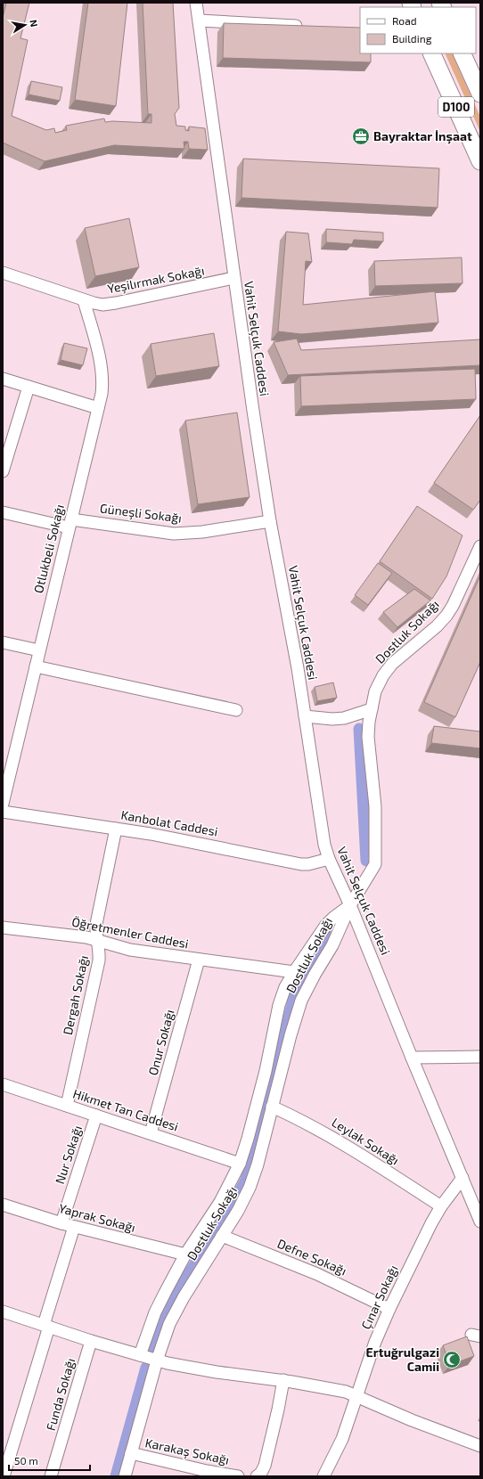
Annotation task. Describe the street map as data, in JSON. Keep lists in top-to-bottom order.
{
  "streets": {
    "highway": ["D100"],
    "street": [
      "Yeşilırmak Sokağı",
      "Vahit Selçuk Caddesi",
      "Güneşli Sokağı",
      "Otlukbeli Sokağı",
      "Dostluk Sokağı",
      "Kanbolat Caddesi",
      "Öğretmenler Caddesi",
      "Dergah Sokağı",
      "Onur Sokağı",
      "Hikmet Tan Caddesi",
      "Leylak Sokağı",
      "Nur Sokağı",
      "Yaprak Sokağı",
      "Defne Sokağı",
      "Çınar Sokağı",
      "Funda Sokağı",
      "Karakaş Sokağı"
    ]
  },
  "crossings": [
    ["Yeşilırmak Sokağı", "Vahit Selçuk Caddesi"],
    ["Yeşilırmak Sokağı", "Otlukbeli Sokağı"],
    ["Vahit Selçuk Caddesi", "Güneşli Sokağı"],
    ["Vahit Selçuk Caddesi", "Dostluk Sokağı"],
    ["Vahit Selçuk Caddesi", "Kanbolat Caddesi"],
    ["Vahit Selçuk Caddesi", "Çınar Sokağı"],
    ["Güneşli Sokağı", "Otlukbeli Sokağı"],
    ["Dostluk Sokağı", "Öğretmenler Caddesi"],
    ["Dostluk Sokağı", "Hikmet Tan Caddesi"],
    ["Dostluk Sokağı", "Leylak Sokağı"],
    ["Dostluk Sokağı", "Yaprak Sokağı"],
    ["Dostluk Sokağı", "Defne Sokağı"],
    ["Dostluk Sokağı", "Karakaş Sokağı"],
    ["Kanbolat Caddesi", "Dergah Sokağı"],
    ["Öğretmenler Caddesi", "Dergah Sokağı"],
    ["Öğretmenler Caddesi", "Onur Sokağı"],
    ["Dergah Sokağı", "Hikmet Tan Caddesi"],
    ["Onur Sokağı", "Hikmet Tan Caddesi"],
    ["Hikmet Tan Caddesi", "Nur Sokağı"],
    ["Leylak Sokağı", "Çınar Sokağı"],
    ["Nur Sokağı", "Yaprak Sokağı"],
    ["Defne Sokağı", "Çınar Sokağı"]
  ],
  "places": {
    "office": ["Bayraktar İnşaat"],
    "mosque": ["Ertuğrulgazi Camii"]
  },
  "legend": ["Road", "Building"],
  "scale_bar": "50 m",
  "north": "right"
}
